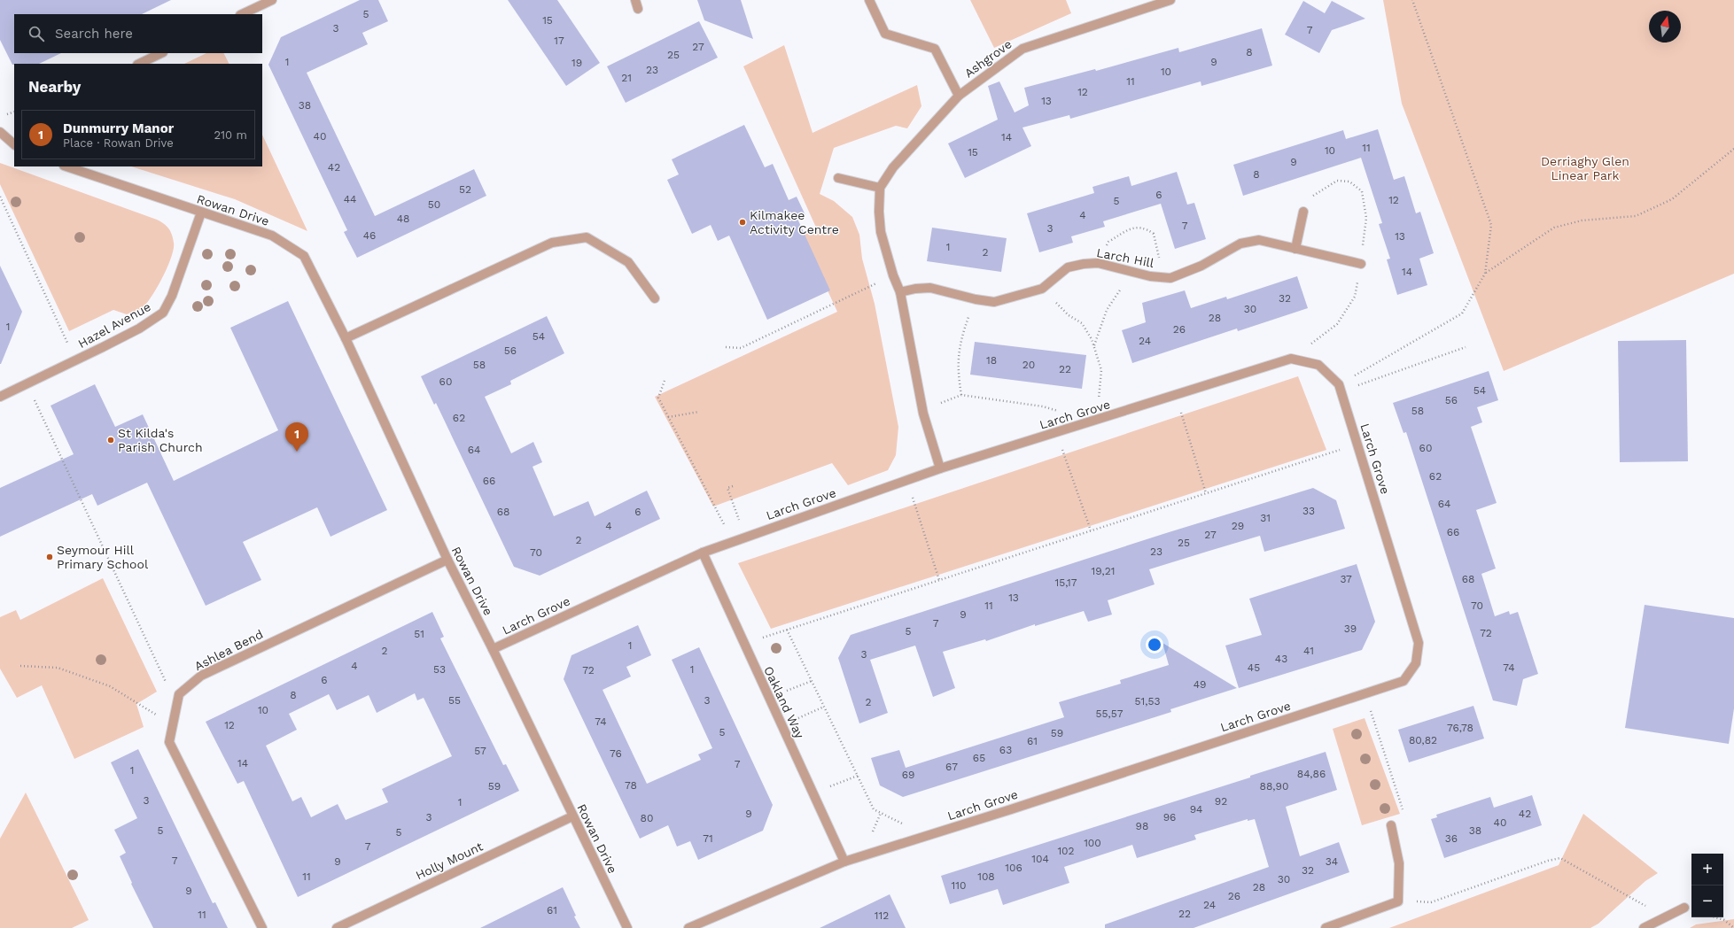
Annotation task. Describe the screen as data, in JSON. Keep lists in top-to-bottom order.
{
  "streets": {
    "street": [
      "Ashgrove",
      "Rowan Drive",
      "Larch Hill",
      "Hazel Avenue",
      "Larch Grove",
      "Ashlea Bend",
      "Oakland Way",
      "Holly Mount"
    ]
  },
  "crossings": [
    ["Ashgrove", "Larch Hill"],
    ["Rowan Drive", "Hazel Avenue"],
    ["Rowan Drive", "Larch Grove"],
    ["Rowan Drive", "Ashlea Bend"],
    ["Rowan Drive", "Holly Mount"],
    ["Larch Grove", "Oakland Way"]
  ],
  "parks": ["Derriaghy Glen Linear Park"],
  "places": ["Kilmakee Activity Centre", "St Kilda's Parish Church", "Seymour Hill Primary School"],
  "house_numbers": [
    "5",
    "15",
    "3",
    "7",
    "17",
    "27",
    "8",
    "25",
    "1",
    "9",
    "19",
    "23",
    "10",
    "21",
    "11",
    "12",
    "13",
    "38",
    "40",
    "14",
    "11",
    "10",
    "15",
    "9",
    "42",
    "8",
    "52",
    "6",
    "44",
    "12",
    "5",
    "50",
    "4",
    "48",
    "7",
    "3",
    "46",
    "13",
    "1",
    "2",
    "14",
    "32",
    "30",
    "28",
    "1",
    "26",
    "54",
    "24",
    "56",
    "18",
    "58",
    "20",
    "22",
    "60",
    "54",
    "56",
    "58",
    "62",
    "60",
    "64",
    "62",
    "66",
    "64",
    "33",
    "68",
    "6",
    "31",
    "4",
    "29",
    "66",
    "27",
    "2",
    "25",
    "23",
    "70",
    "19,21",
    "37",
    "68",
    "15,17",
    "13",
    "11",
    "70",
    "9",
    "7",
    "39",
    "5",
    "72",
    "51",
    "1",
    "2",
    "41",
    "3",
    "43",
    "4",
    "45",
    "74",
    "53",
    "1",
    "72",
    "6",
    "49",
    "8",
    "55",
    "3",
    "51,53",
    "2",
    "10",
    "55,57",
    "74",
    "12",
    "76,78",
    "5",
    "59",
    "80,82",
    "61",
    "63",
    "57",
    "76",
    "65",
    "14",
    "7",
    "67",
    "1",
    "84,86",
    "69",
    "78",
    "59",
    "88,90",
    "3",
    "92",
    "1",
    "94",
    "9",
    "42",
    "3",
    "96",
    "80",
    "40",
    "98",
    "5",
    "38",
    "5",
    "71",
    "36",
    "100",
    "7",
    "102",
    "104",
    "7",
    "9",
    "34",
    "106",
    "32",
    "11",
    "108",
    "30",
    "110",
    "28",
    "9",
    "26",
    "24",
    "61",
    "22",
    "11",
    "112"
  ],
  "north": "top",
  "page": {
    "search": "Search here",
    "heading": "Nearby",
    "list": [
      {
        "mark": "1",
        "name": "Dunmurry Manor",
        "note": "Place · Rowan Drive",
        "value": "210 m"
      }
    ],
    "pins": "1",
    "map_buttons": ["+", "−"]
  }
}
